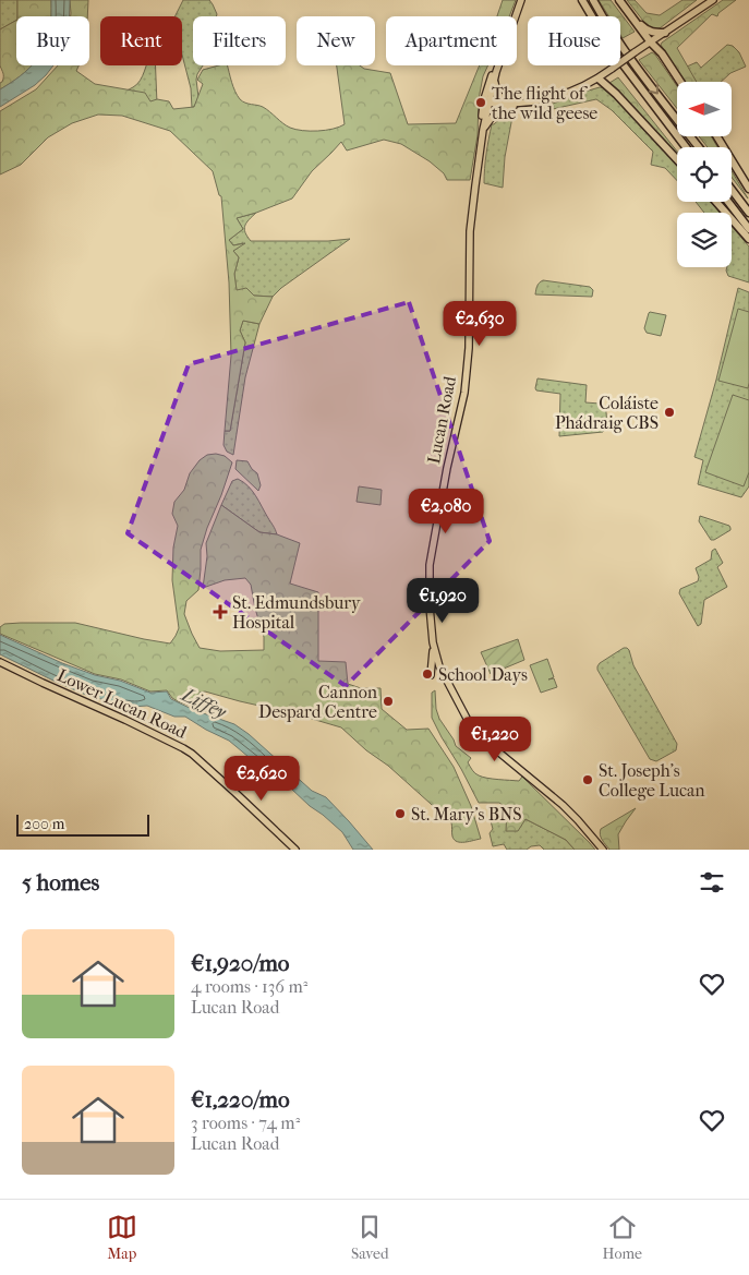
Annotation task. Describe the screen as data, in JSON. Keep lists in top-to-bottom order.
{
  "streets": {
    "main road": ["Lucan Road", "Lower Lucan Road"]
  },
  "water": ["Liffey"],
  "places": {
    "other": [
      "The flight of the wild geese",
      "Coláiste Phádraig CBS",
      "School Days",
      "Cannon Despard Centre",
      "St. Joseph's College Lucan",
      "St. Mary's BNS"
    ],
    "health": ["St. Edmundsbury Hospital"]
  },
  "scale_bar": "200 m",
  "north": "left",
  "page": {
    "chip": [
      "Buy",
      "Rent",
      "Filters",
      "New",
      "Apartment",
      "House"
    ],
    "price": [
      "€2,630",
      "€2,080",
      "€1,920",
      "€1,220",
      "€2,620"
    ],
    "scale": "200 m",
    "heading": "5 homes",
    "list": [
      {
        "name": "€1,920/mo",
        "note": "4 rooms · 136 m² · Lucan Road"
      },
      {
        "name": "€1,220/mo",
        "note": "3 rooms · 74 m² · Lucan Road"
      }
    ],
    "tabs": ["Map", "Saved", "Home"]
  }
}
